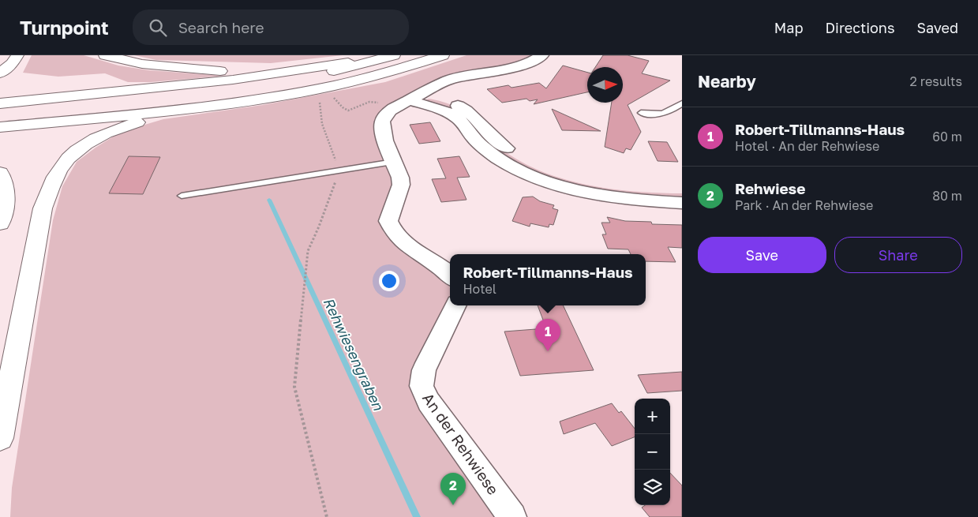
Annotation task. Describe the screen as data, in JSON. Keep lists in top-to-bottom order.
{
  "streets": {
    "street": ["An der Rehwiese"]
  },
  "water": ["Rehwiesengraben"],
  "north": "right",
  "page": {
    "header": "Turnpoint",
    "search": "Search here",
    "nav": ["Map", "Directions", "Saved"],
    "heading": ["Nearby", "2 results"],
    "list": [
      {
        "mark": "1",
        "name": "Robert-Tillmanns-Haus",
        "note": "Hotel · An der Rehwiese",
        "value": "60 m"
      },
      {
        "mark": "2",
        "name": "Rehwiese",
        "note": "Park · An der Rehwiese",
        "value": "80 m"
      }
    ],
    "buttons": ["Save", "Share"],
    "popup": ["Robert-Tillmanns-Haus", "Hotel"],
    "pins": ["1", "2"],
    "map_buttons": ["+", "−"]
  }
}
